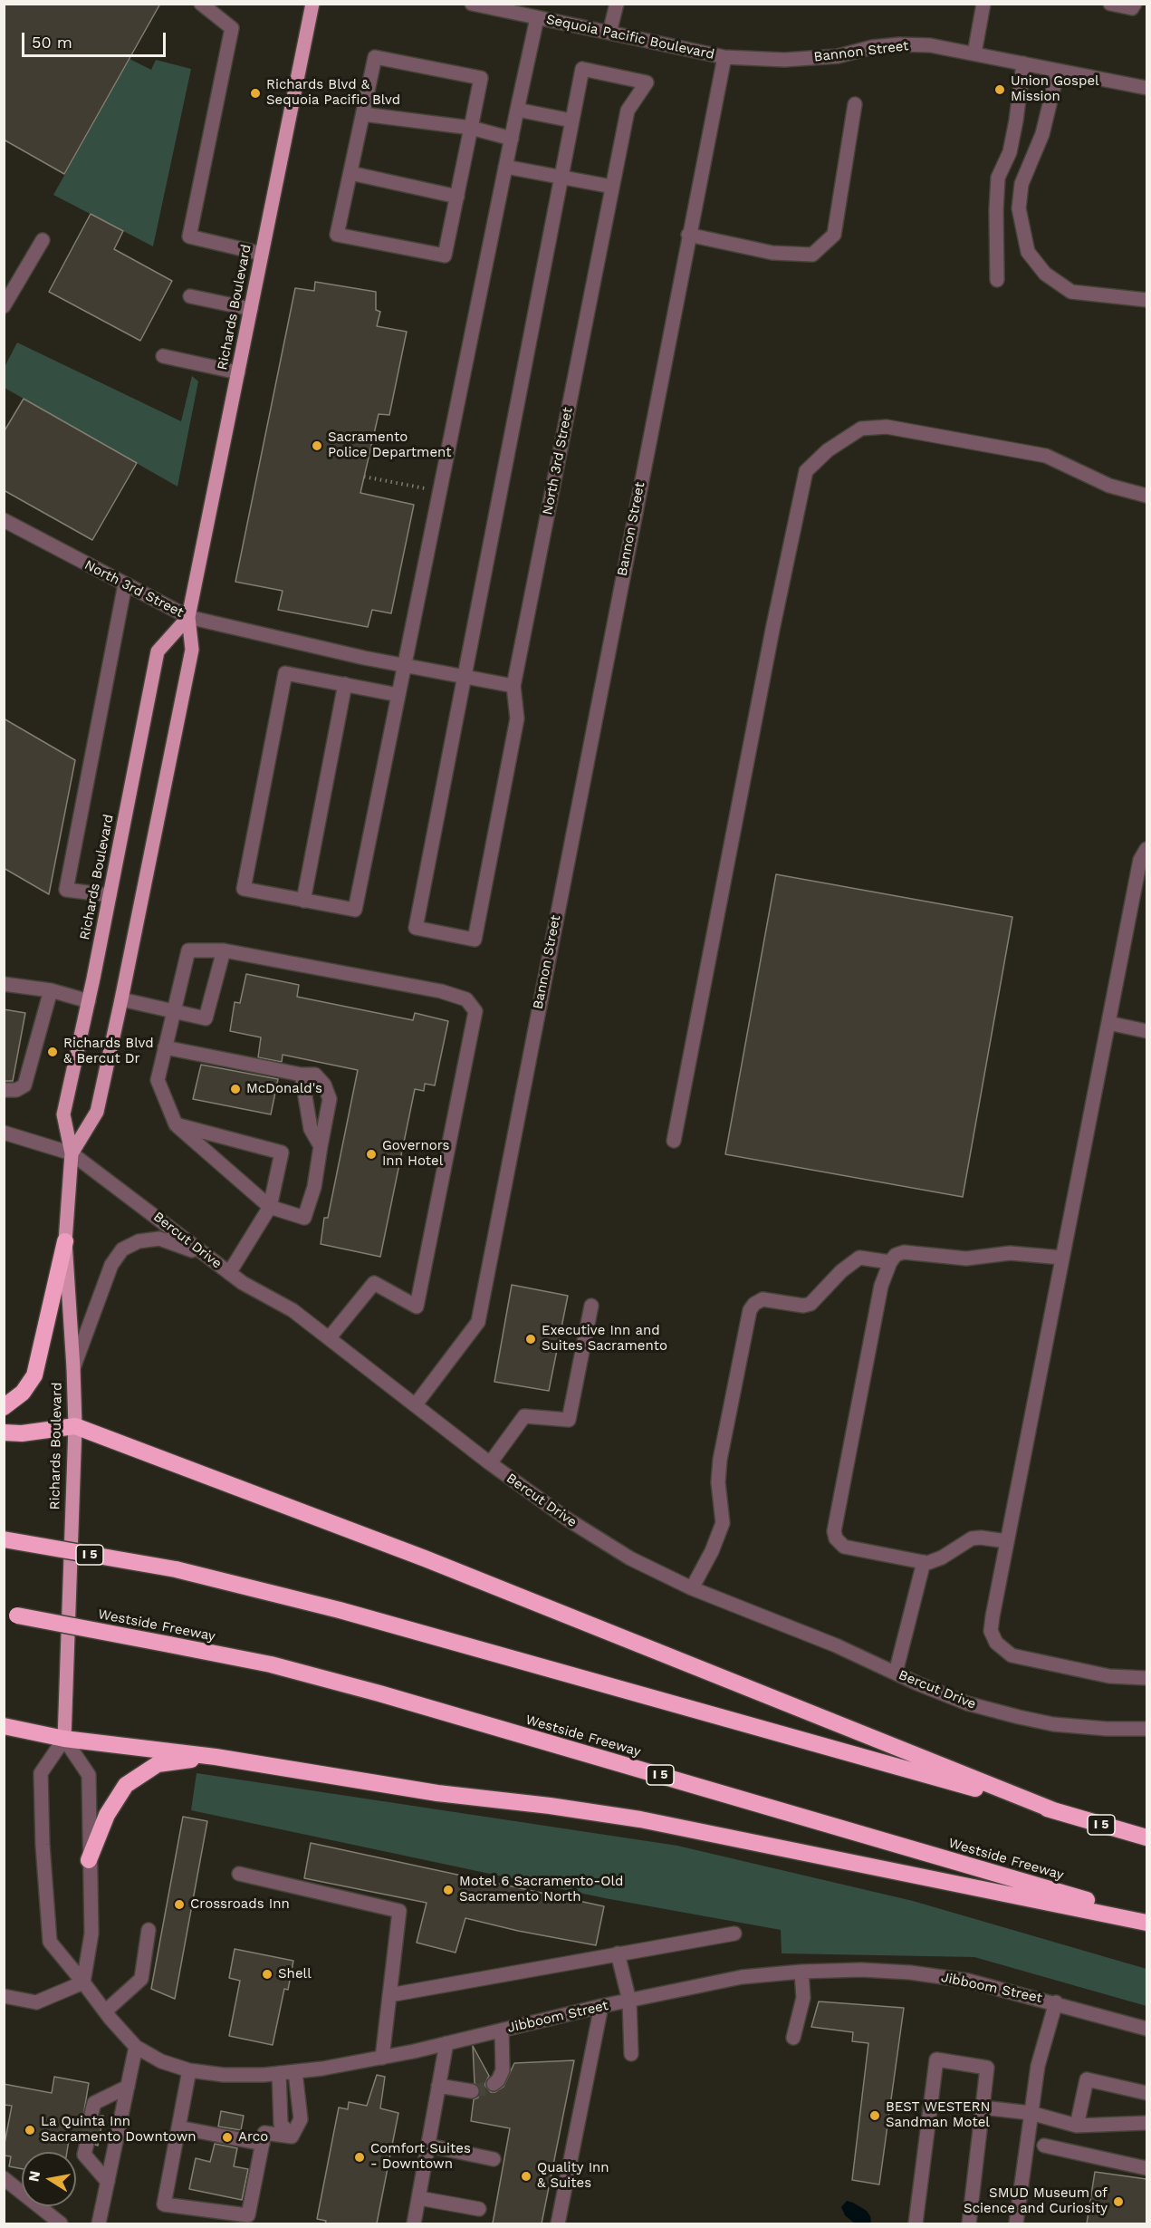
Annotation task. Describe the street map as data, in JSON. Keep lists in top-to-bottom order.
{
  "streets": {
    "highway": ["I 5", "Westside Freeway"],
    "main road": ["Richards Boulevard"],
    "street": [
      "Sequoia Pacific Boulevard",
      "Bannon Street",
      "North 3rd Street",
      "Bercut Drive",
      "Jibboom Street"
    ]
  },
  "crossings": [
    ["Sequoia Pacific Boulevard", "Bannon Street"],
    ["Bannon Street", "Bercut Drive"],
    ["Richards Boulevard", "North 3rd Street"],
    ["Richards Boulevard", "Bercut Drive"]
  ],
  "places": [
    "Union Gospel Mission",
    "Richards Blvd & Sequoia Pacific Blvd",
    "Sacramento Police Department",
    "Richards Blvd & Bercut Dr",
    "McDonald's",
    "Governors Inn Hotel",
    "Executive Inn and Suites Sacramento",
    "Motel 6 Sacramento-Old Sacramento North",
    "Crossroads Inn",
    "Shell",
    "BEST WESTERN Sandman Motel",
    "La Quinta Inn Sacramento Downtown",
    "Arco",
    "Comfort Suites - Downtown",
    "Quality Inn & Suites",
    "SMUD Museum of Science and Curiosity"
  ],
  "scale_bar": "50 m",
  "north": "left"
}
